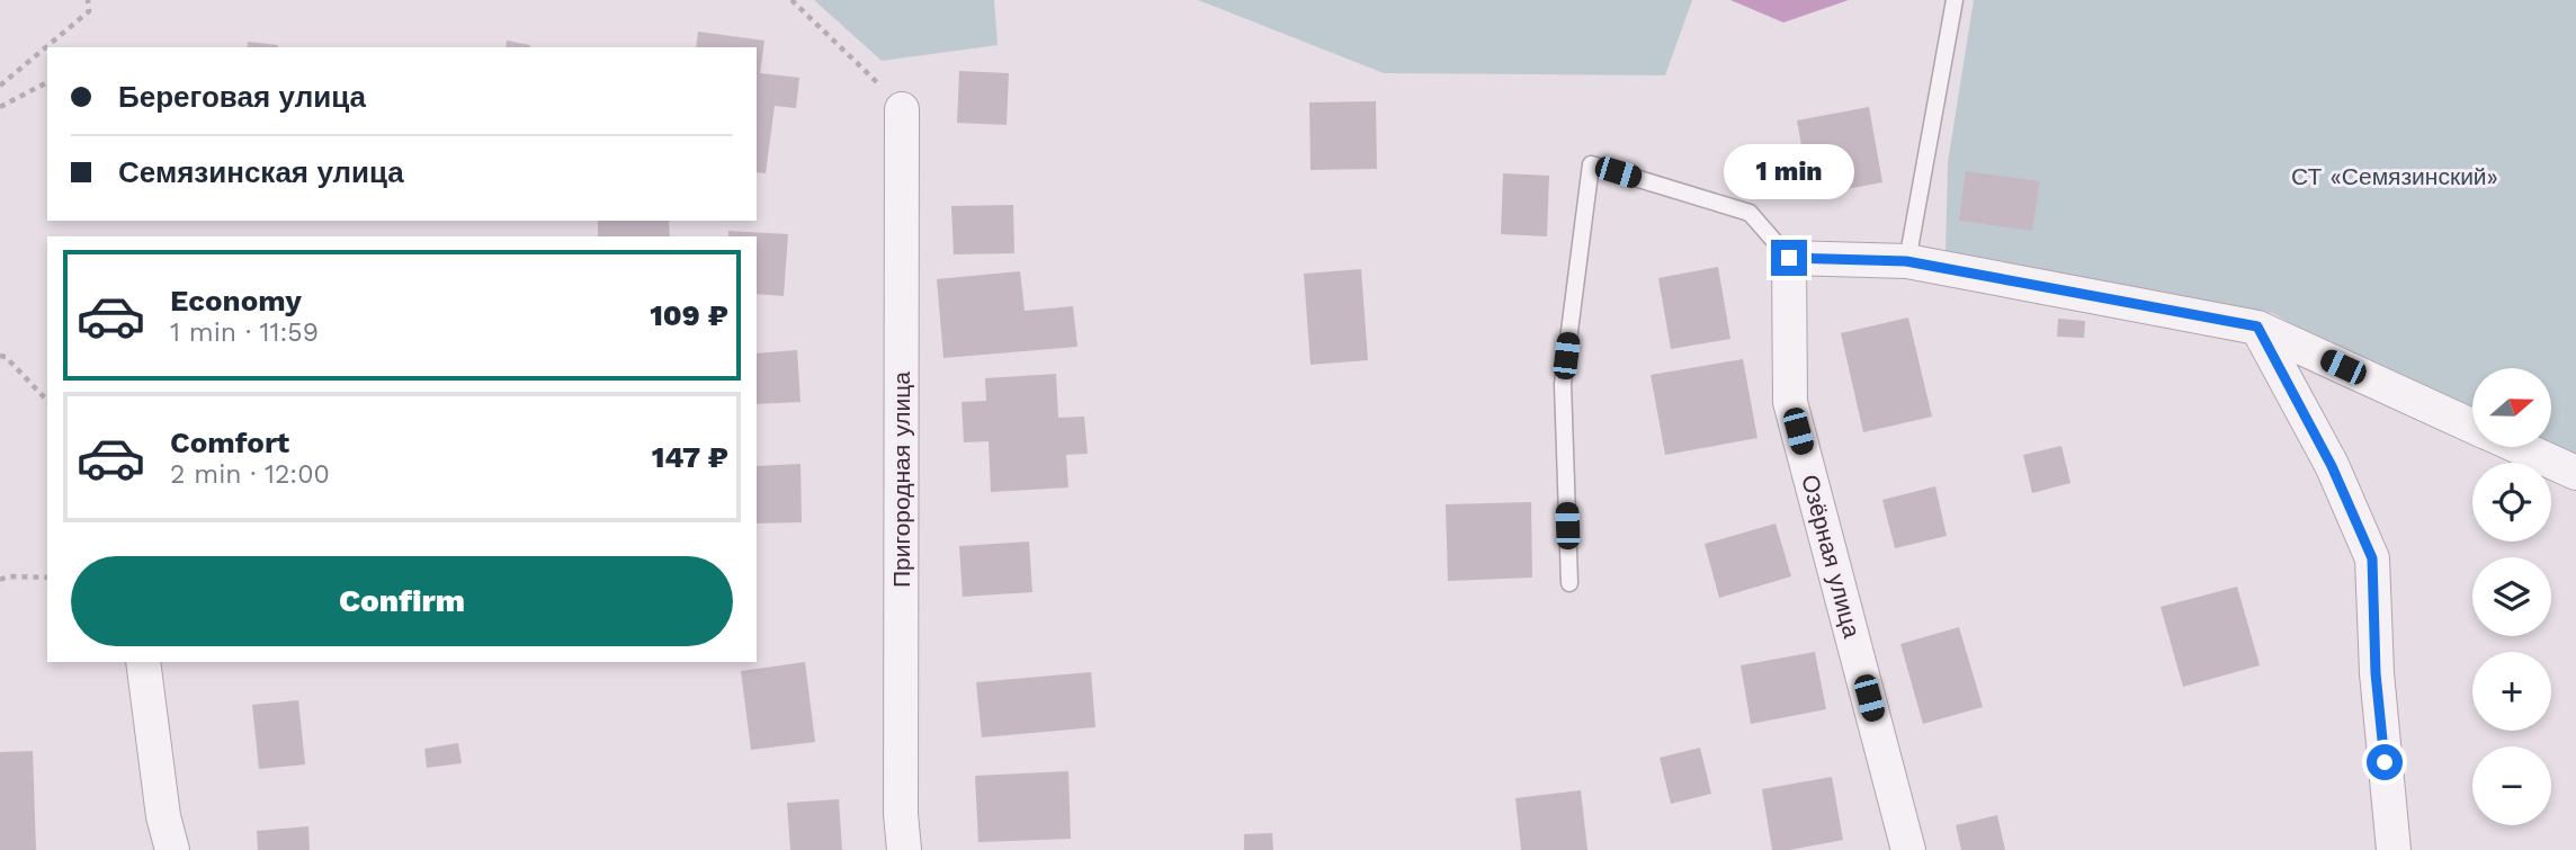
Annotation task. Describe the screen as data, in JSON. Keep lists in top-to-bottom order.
{
  "streets": {
    "street": ["Пригородная улица", "Озёрная улица"]
  },
  "parks": ["СТ «Семязинский»"],
  "north": "right",
  "page": {
    "banner": ["Береговая улица", "Семязинская улица"],
    "bubble": "1 min",
    "list": [
      {
        "name": "Economy",
        "note": "1 min · 11:59",
        "value": "109 ₽"
      },
      {
        "name": "Comfort",
        "note": "2 min · 12:00",
        "value": "147 ₽"
      }
    ],
    "map_buttons": ["+", "−"],
    "buttons": "Confirm"
  }
}
